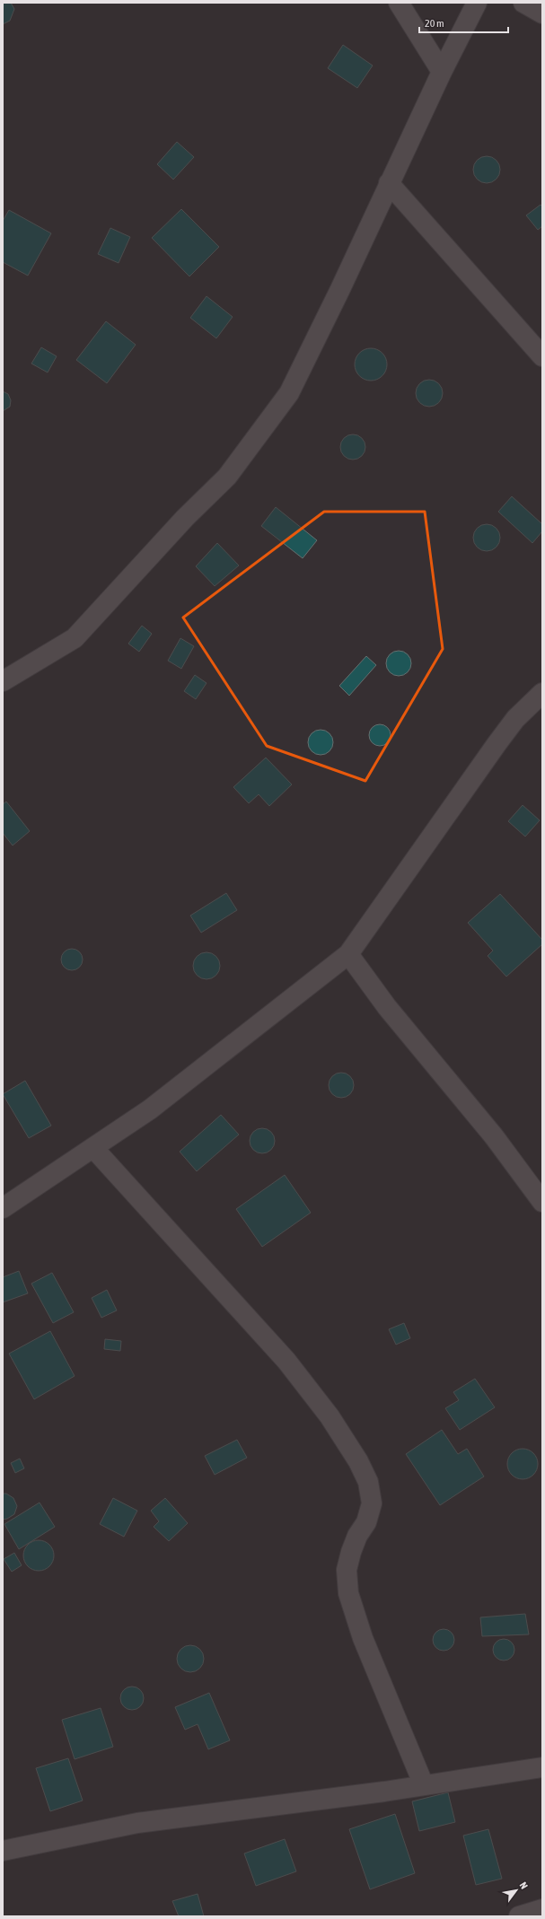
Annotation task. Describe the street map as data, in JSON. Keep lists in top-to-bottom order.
{
  "scale_bar": "20 m",
  "north": "top right"
}
